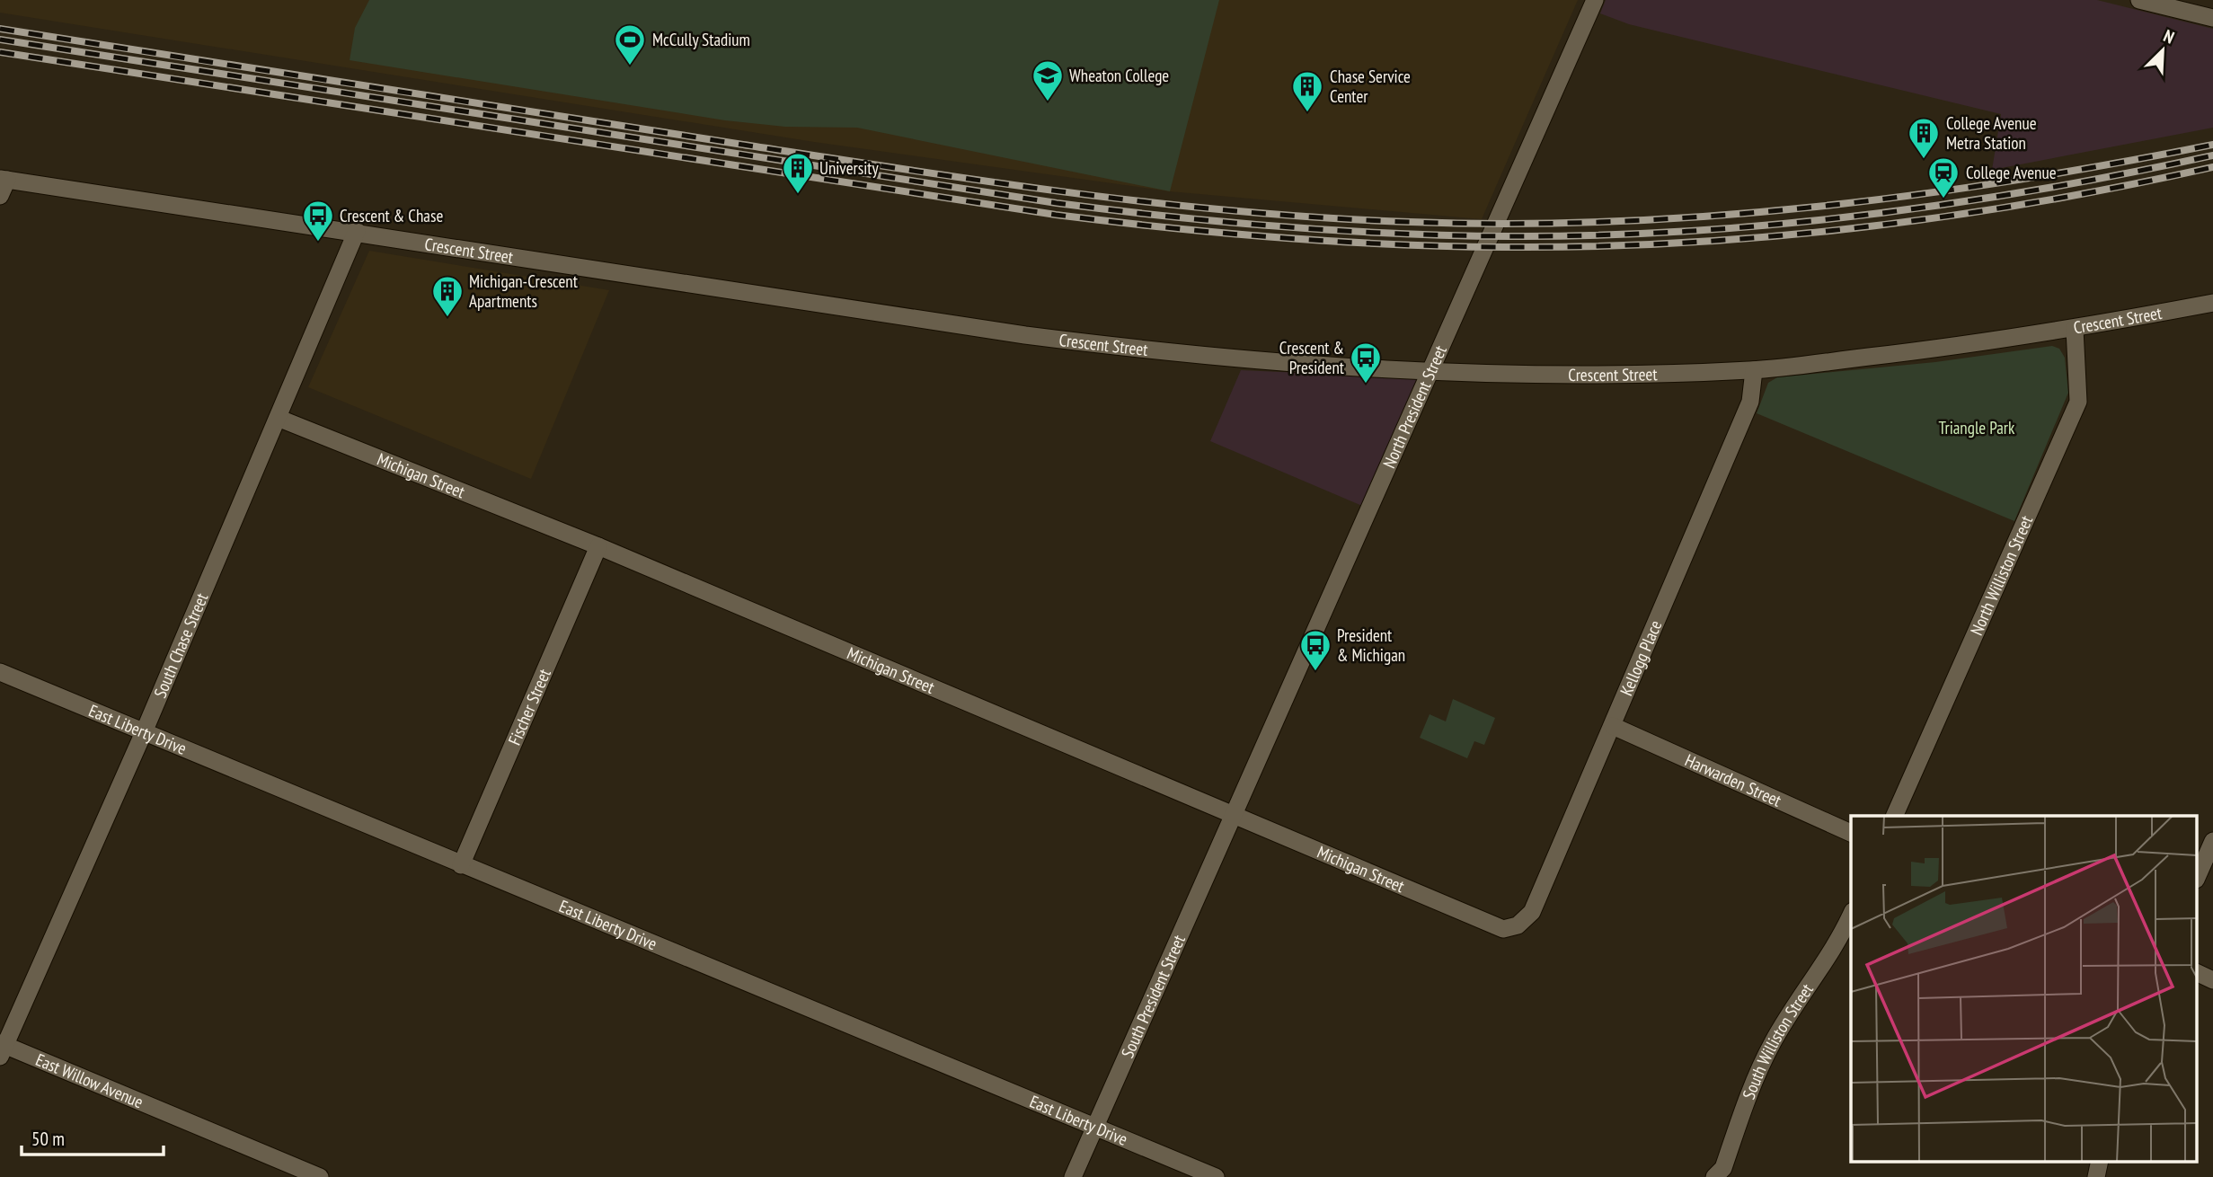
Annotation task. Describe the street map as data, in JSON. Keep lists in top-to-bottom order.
{
  "streets": {
    "street": [
      "Crescent Street",
      "North President Street",
      "Michigan Street",
      "North Williston Street",
      "South Chase Street",
      "Kellogg Place",
      "Fischer Street",
      "East Liberty Drive",
      "Harwarden Street",
      "South President Street",
      "South Williston Street",
      "East Willow Avenue"
    ]
  },
  "crossings": [
    ["Crescent Street", "North President Street"],
    ["Crescent Street", "North Williston Street"],
    ["Crescent Street", "South Chase Street"],
    ["Crescent Street", "Kellogg Place"],
    ["North President Street", "Michigan Street"],
    ["North President Street", "South President Street"],
    ["Michigan Street", "South Chase Street"],
    ["Michigan Street", "Kellogg Place"],
    ["Michigan Street", "Fischer Street"],
    ["Michigan Street", "South President Street"],
    ["South Chase Street", "East Liberty Drive"],
    ["South Chase Street", "East Willow Avenue"],
    ["Kellogg Place", "Harwarden Street"],
    ["Fischer Street", "East Liberty Drive"],
    ["East Liberty Drive", "South President Street"]
  ],
  "parks": ["Triangle Park"],
  "places": {
    "sports": ["McCully Stadium"],
    "school or university": ["Wheaton College"],
    "building": [
      "Chase Service Center",
      "College Avenue Metra Station",
      "University",
      "Michigan-Crescent Apartments"
    ],
    "station": ["College Avenue"],
    "bus stop": ["Crescent & Chase", "Crescent & President", "President & Michigan"]
  },
  "scale_bar": "50 m",
  "north": "top right"
}
